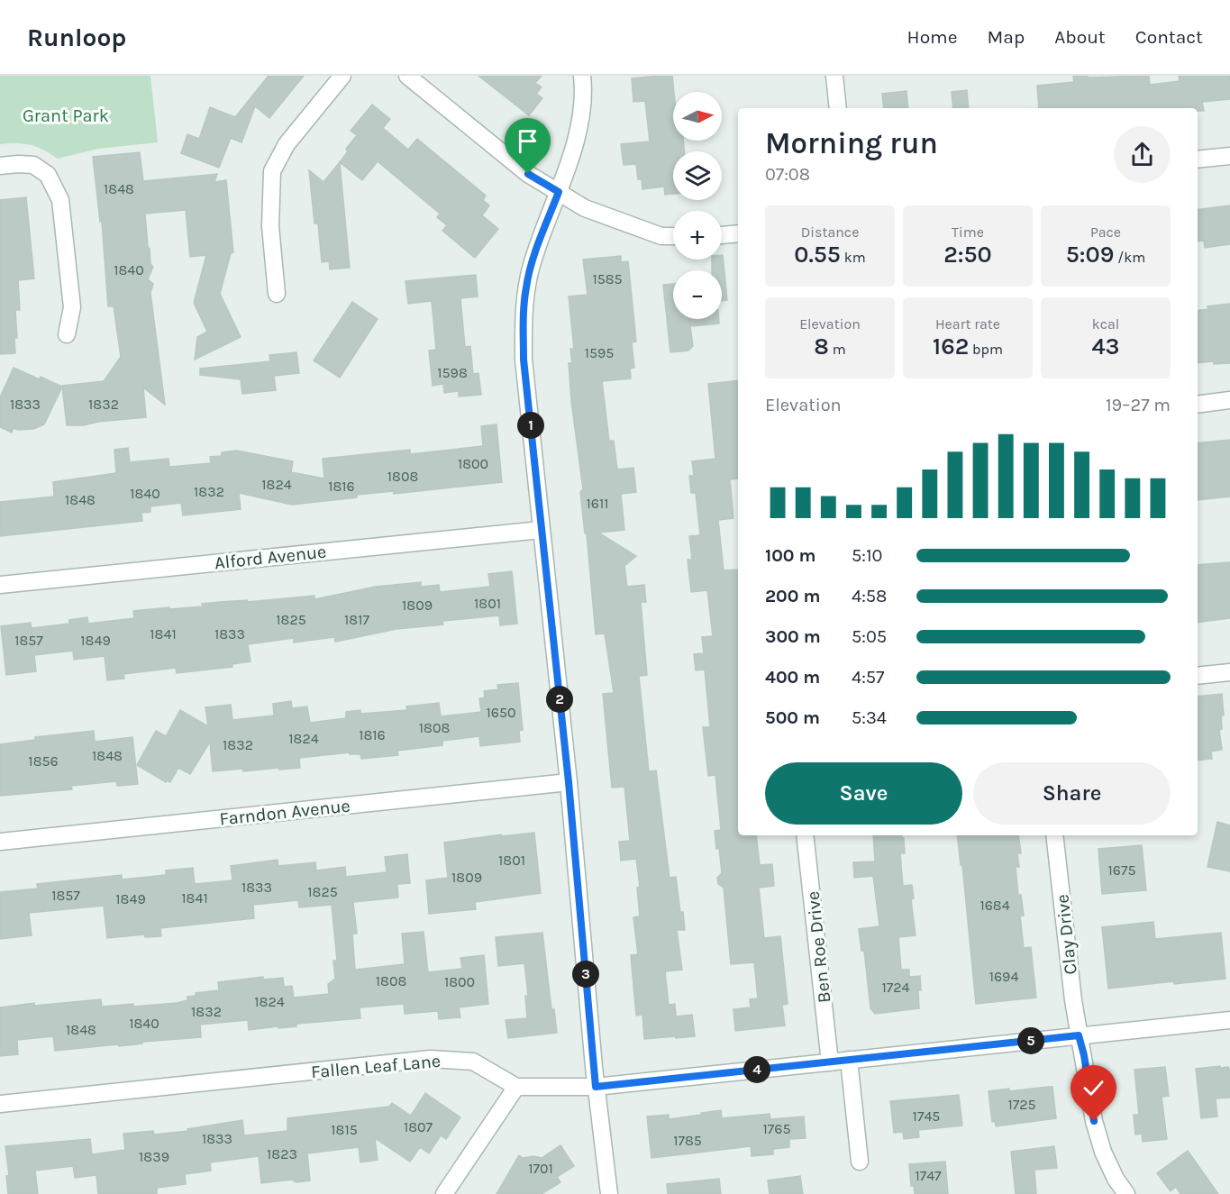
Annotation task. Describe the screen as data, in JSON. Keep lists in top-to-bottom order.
{
  "streets": {
    "street": [
      "Alford Avenue",
      "Farndon Avenue",
      "Clay Drive",
      "Ben Roe Drive",
      "Fallen Leaf Lane"
    ]
  },
  "crossings": [
    ["Clay Drive", "Fallen Leaf Lane"],
    ["Ben Roe Drive", "Fallen Leaf Lane"]
  ],
  "parks": ["Grant Park"],
  "house_numbers": [
    "1848",
    "1840",
    "1585",
    "1595",
    "1598",
    "1833",
    "1832",
    "1800",
    "1808",
    "1824",
    "1816",
    "1832",
    "1840",
    "1848",
    "1611",
    "1801",
    "1809",
    "1825",
    "1817",
    "1841",
    "1833",
    "1857",
    "1849",
    "1650",
    "1808",
    "1816",
    "1824",
    "1832",
    "1848",
    "1856",
    "1801",
    "1675",
    "1809",
    "1833",
    "1825",
    "1857",
    "1841",
    "1849",
    "1684",
    "1694",
    "1808",
    "1800",
    "1724",
    "1824",
    "1832",
    "1840",
    "1848",
    "1725",
    "1745",
    "1807",
    "1765",
    "1815",
    "1833",
    "1785",
    "1823",
    "1839",
    "1701",
    "1747"
  ],
  "north": "right",
  "page": {
    "header": "Runloop",
    "nav": [
      "Home",
      "Map",
      "About",
      "Contact"
    ],
    "map_buttons": ["+", "−"],
    "heading": ["Morning run", "07:08"],
    "stats": [
      ["Distance", "0.55 km"],
      ["Time", "2:50"],
      ["Pace", "5:09 /km"],
      ["Elevation", "8 m"],
      ["Heart rate", "162 bpm"],
      ["kcal", "43"]
    ],
    "chart": ["Elevation", "19–27 m"],
    "pins": [
      "1",
      "2",
      "3",
      "5",
      "4"
    ],
    "list": [
      {
        "name": "100 m",
        "note": "5:10"
      },
      {
        "name": "200 m",
        "note": "4:58"
      },
      {
        "name": "300 m",
        "note": "5:05"
      },
      {
        "name": "400 m",
        "note": "4:57"
      },
      {
        "name": "500 m",
        "note": "5:34"
      }
    ],
    "buttons": ["Save", "Share"]
  }
}
